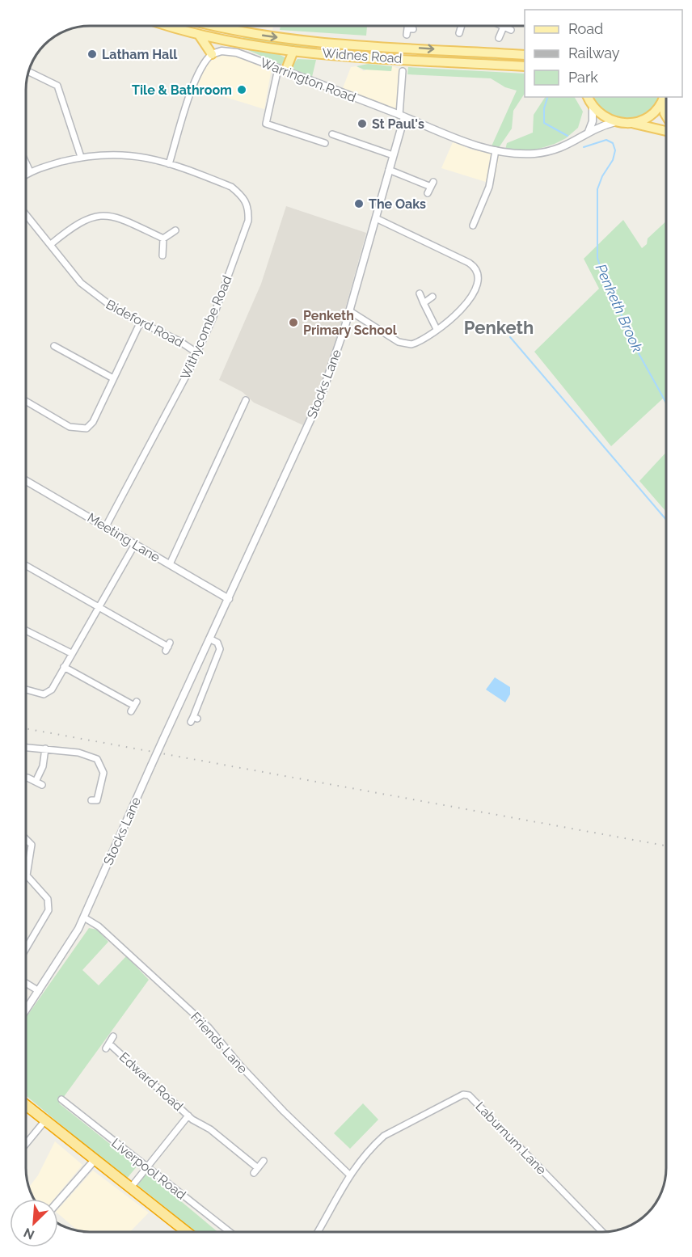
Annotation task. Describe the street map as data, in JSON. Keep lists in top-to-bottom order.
{
  "streets": {
    "highway": ["Liverpool Road"],
    "main road": ["Widnes Road"],
    "street": [
      "Warrington Road",
      "Bideford Road",
      "Withycombe Road",
      "Stocks Lane",
      "Meeting Lane",
      "Friends Lane",
      "Edward Road",
      "Laburnum Lane"
    ]
  },
  "crossings": [
    ["Warrington Road", "Stocks Lane"],
    ["Bideford Road", "Withycombe Road"],
    ["Withycombe Road", "Meeting Lane"],
    ["Stocks Lane", "Meeting Lane"],
    ["Stocks Lane", "Friends Lane"],
    ["Friends Lane", "Laburnum Lane"],
    ["Edward Road", "Liverpool Road"]
  ],
  "districts": ["Penketh"],
  "water": ["Penketh Brook"],
  "places": [
    "Latham Hall",
    "Tile & Bathroom",
    "St Paul's",
    "The Oaks",
    "Penketh Primary School"
  ],
  "legend": ["Road", "Railway", "Park"],
  "north": "bottom left"
}
